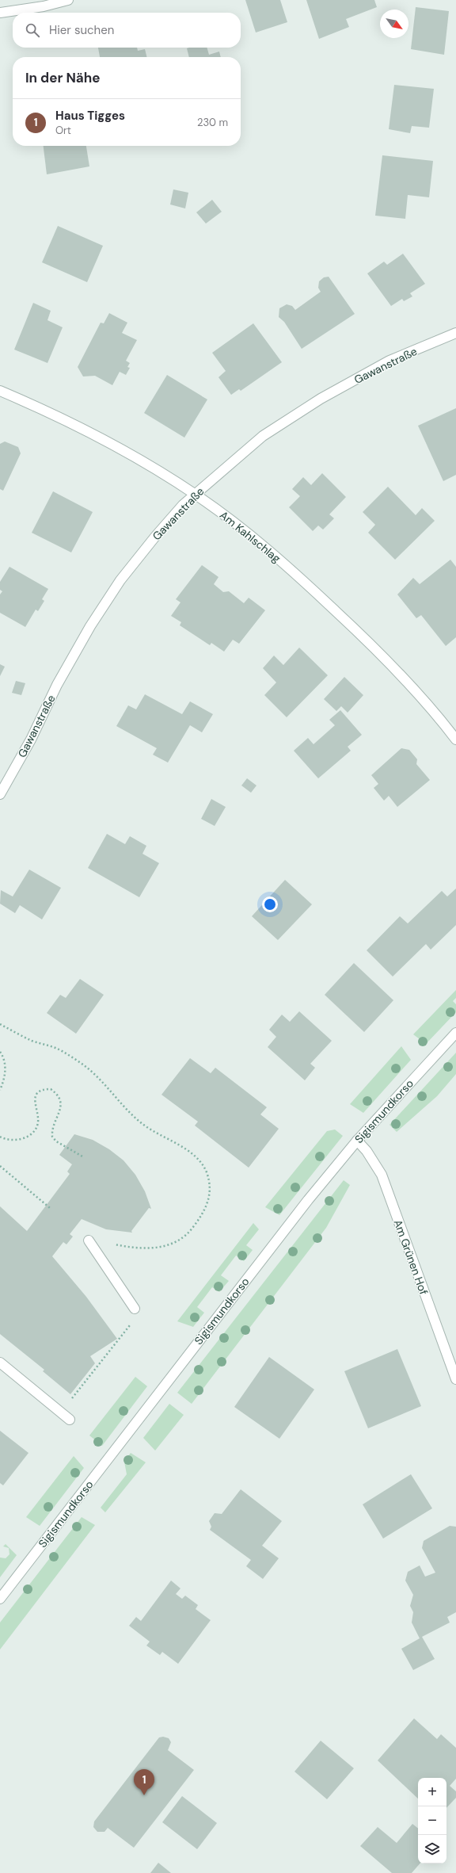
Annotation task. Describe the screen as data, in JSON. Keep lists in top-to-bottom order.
{
  "streets": {
    "street": [
      "Gawanstraße",
      "Am Kahlschlag",
      "Sigismundkorso",
      "Am Grünen Hof"
    ]
  },
  "crossings": [
    ["Gawanstraße", "Am Kahlschlag"],
    ["Sigismundkorso", "Am Grünen Hof"]
  ],
  "north": "bottom right",
  "page": {
    "search": "Hier suchen",
    "heading": "In der Nähe",
    "list": [
      {
        "mark": "1",
        "name": "Haus Tigges",
        "note": "Ort",
        "value": "230 m"
      }
    ],
    "pins": "1",
    "map_buttons": ["+", "−"]
  }
}
